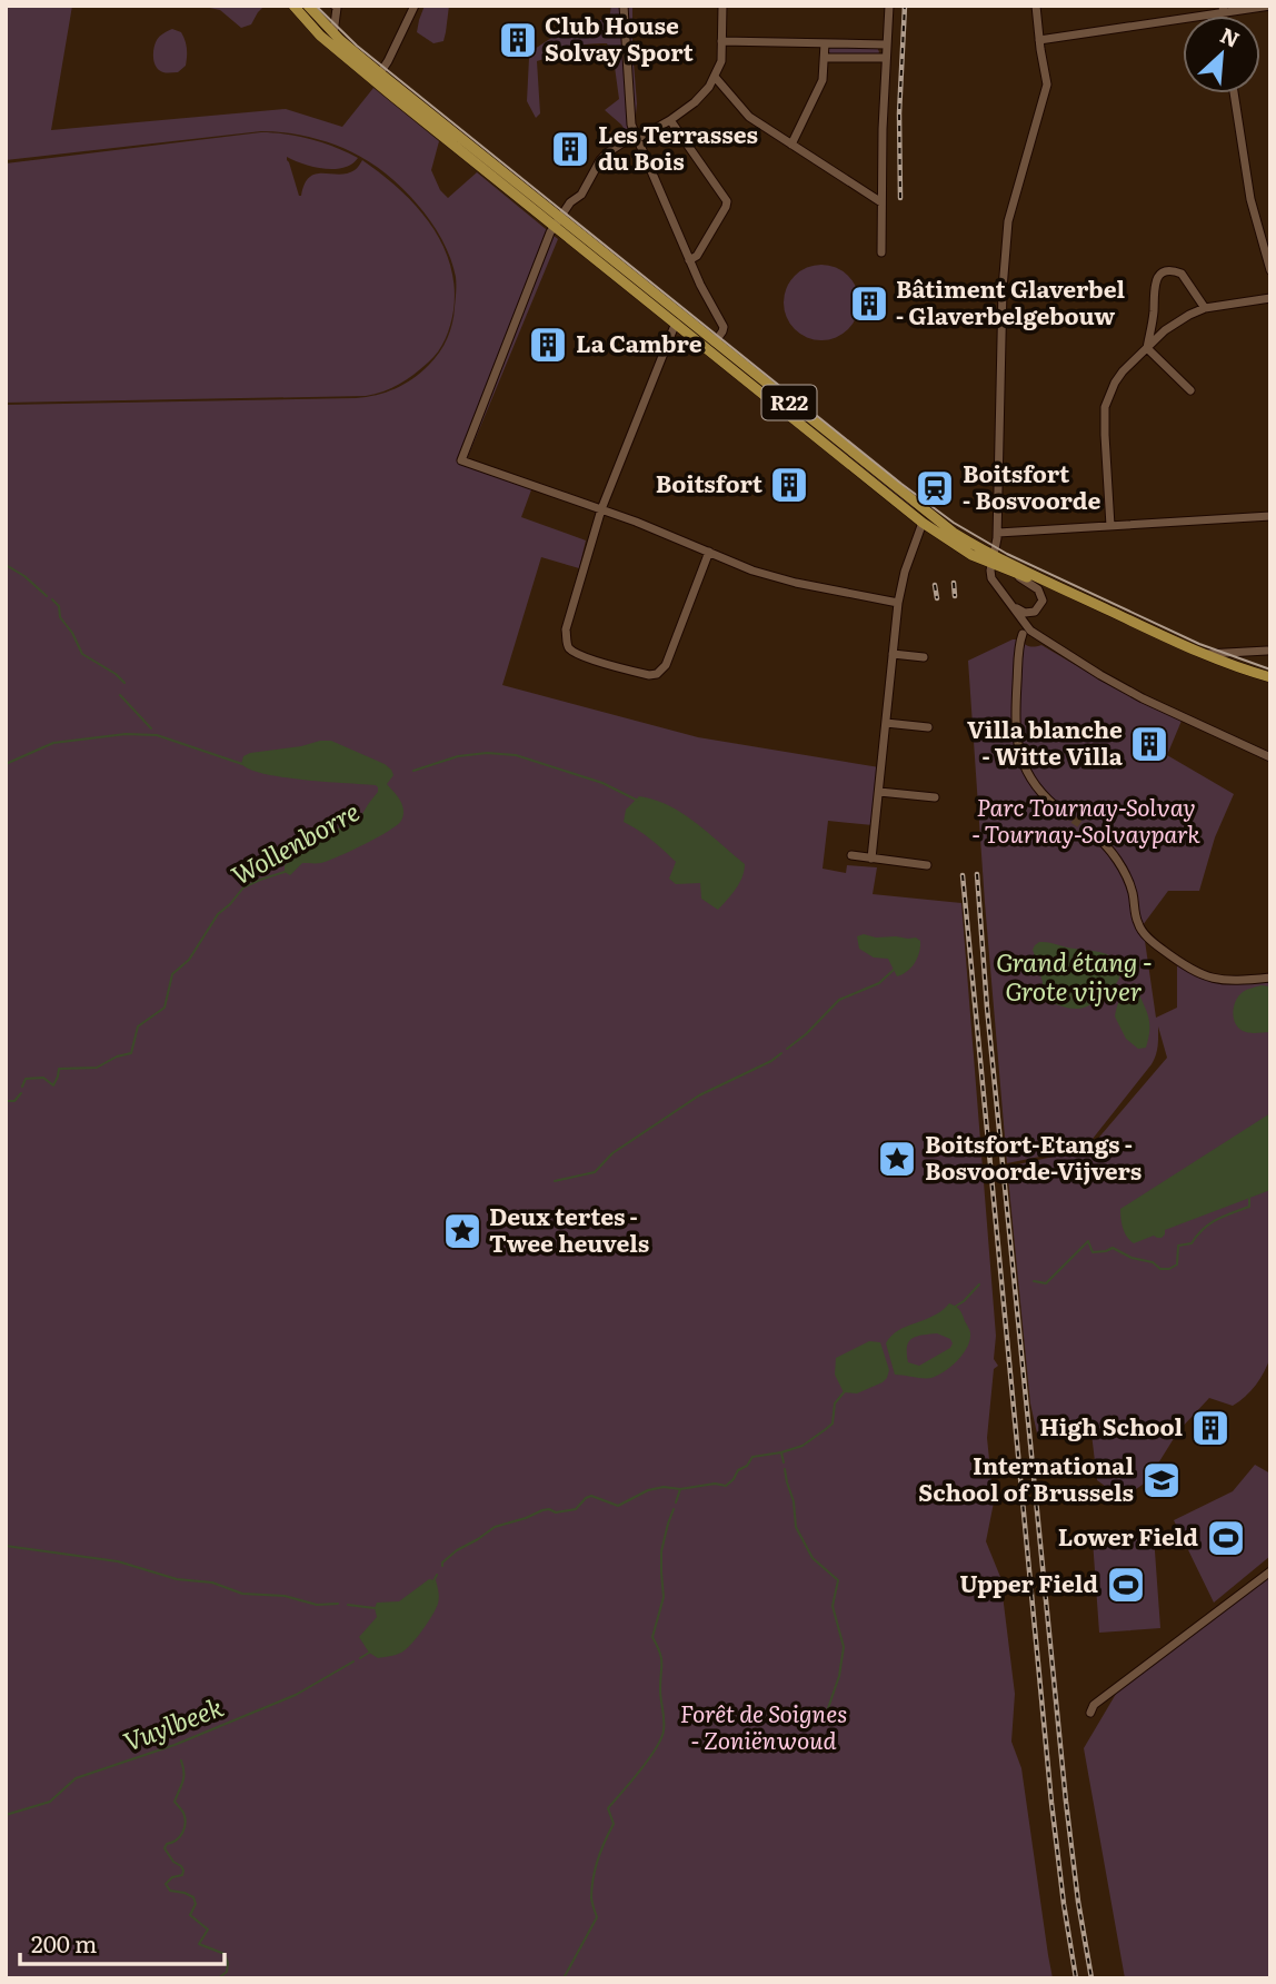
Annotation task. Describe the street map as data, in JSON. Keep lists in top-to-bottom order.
{
  "streets": {
    "main road": ["R22"]
  },
  "water": ["Wollenborre", "Grand étang - Grote vijver", "Vuylbeek"],
  "parks": ["Parc Tournay-Solvay - Tournay-Solvaypark", "Forêt de Soignes - Zoniënwoud"],
  "places": {
    "building": [
      "Club House Solvay Sport",
      "Les Terrasses du Bois",
      "Bâtiment Glaverbel - Glaverbelgebouw",
      "La Cambre",
      "Boitsfort",
      "Villa blanche - Witte Villa",
      "High School"
    ],
    "station": ["Boitsfort - Bosvoorde"],
    "place": ["Boitsfort-Etangs - Bosvoorde-Vijvers", "Deux tertes - Twee heuvels"],
    "school or university": ["International School of Brussels"],
    "sports": ["Lower Field", "Upper Field"]
  },
  "scale_bar": "200 m",
  "north": "top right"
}
